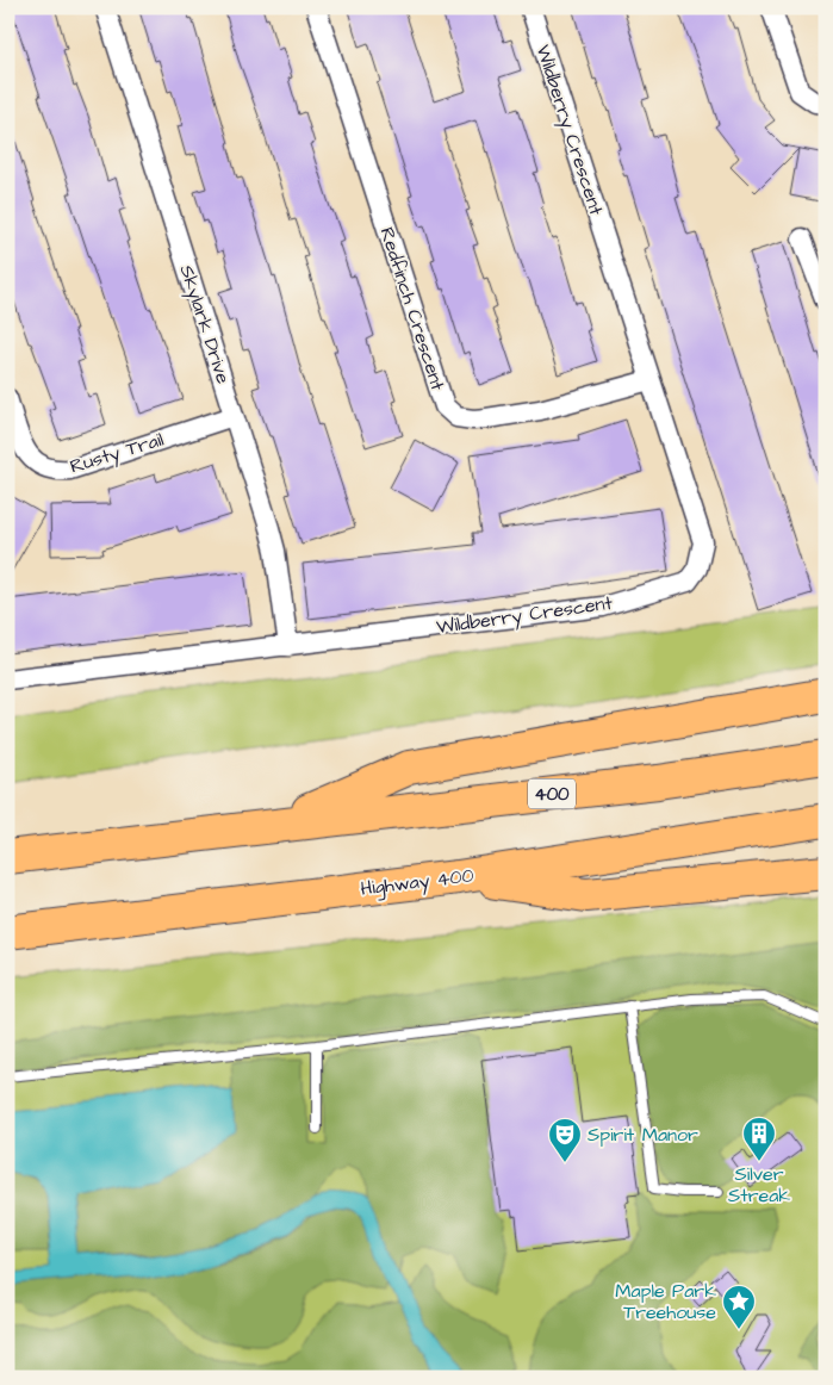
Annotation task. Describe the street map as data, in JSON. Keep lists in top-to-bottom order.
{
  "streets": {
    "highway": ["400", "Highway 400"],
    "street": [
      "Wildberry Crescent",
      "Redfinch Crescent",
      "Skylark Drive",
      "Rusty Trail"
    ]
  },
  "crossings": [
    ["Wildberry Crescent", "Redfinch Crescent"],
    ["Wildberry Crescent", "Skylark Drive"],
    ["Skylark Drive", "Rusty Trail"]
  ],
  "places": {
    "building": ["Silver Streak"],
    "theatre": ["Spirit Manor"],
    "place": ["Maple Park Treehouse"]
  }
}
